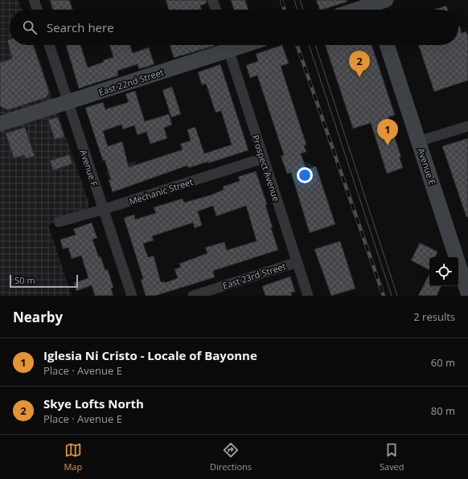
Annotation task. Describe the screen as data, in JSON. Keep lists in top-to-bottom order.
{
  "streets": {
    "street": [
      "East 22nd Street",
      "Avenue E",
      "Avenue F",
      "Prospect Avenue",
      "Mechanic Street",
      "East 23rd Street"
    ]
  },
  "crossings": [
    ["East 22nd Street", "Avenue F"],
    ["East 22nd Street", "Prospect Avenue"],
    ["Avenue F", "Mechanic Street"],
    ["Prospect Avenue", "Mechanic Street"],
    ["Prospect Avenue", "East 23rd Street"]
  ],
  "scale_bar": "50 m",
  "page": {
    "search": "Search here",
    "pins": ["2", "1"],
    "scale": "50 m",
    "heading": ["Nearby", "2 results"],
    "list": [
      {
        "mark": "1",
        "name": "Iglesia Ni Cristo - Locale of Bayonne",
        "note": "Place · Avenue E",
        "value": "60 m"
      },
      {
        "mark": "2",
        "name": "Skye Lofts North",
        "note": "Place · Avenue E",
        "value": "80 m"
      }
    ],
    "nav": ["Map", "Directions", "Saved"]
  }
}
